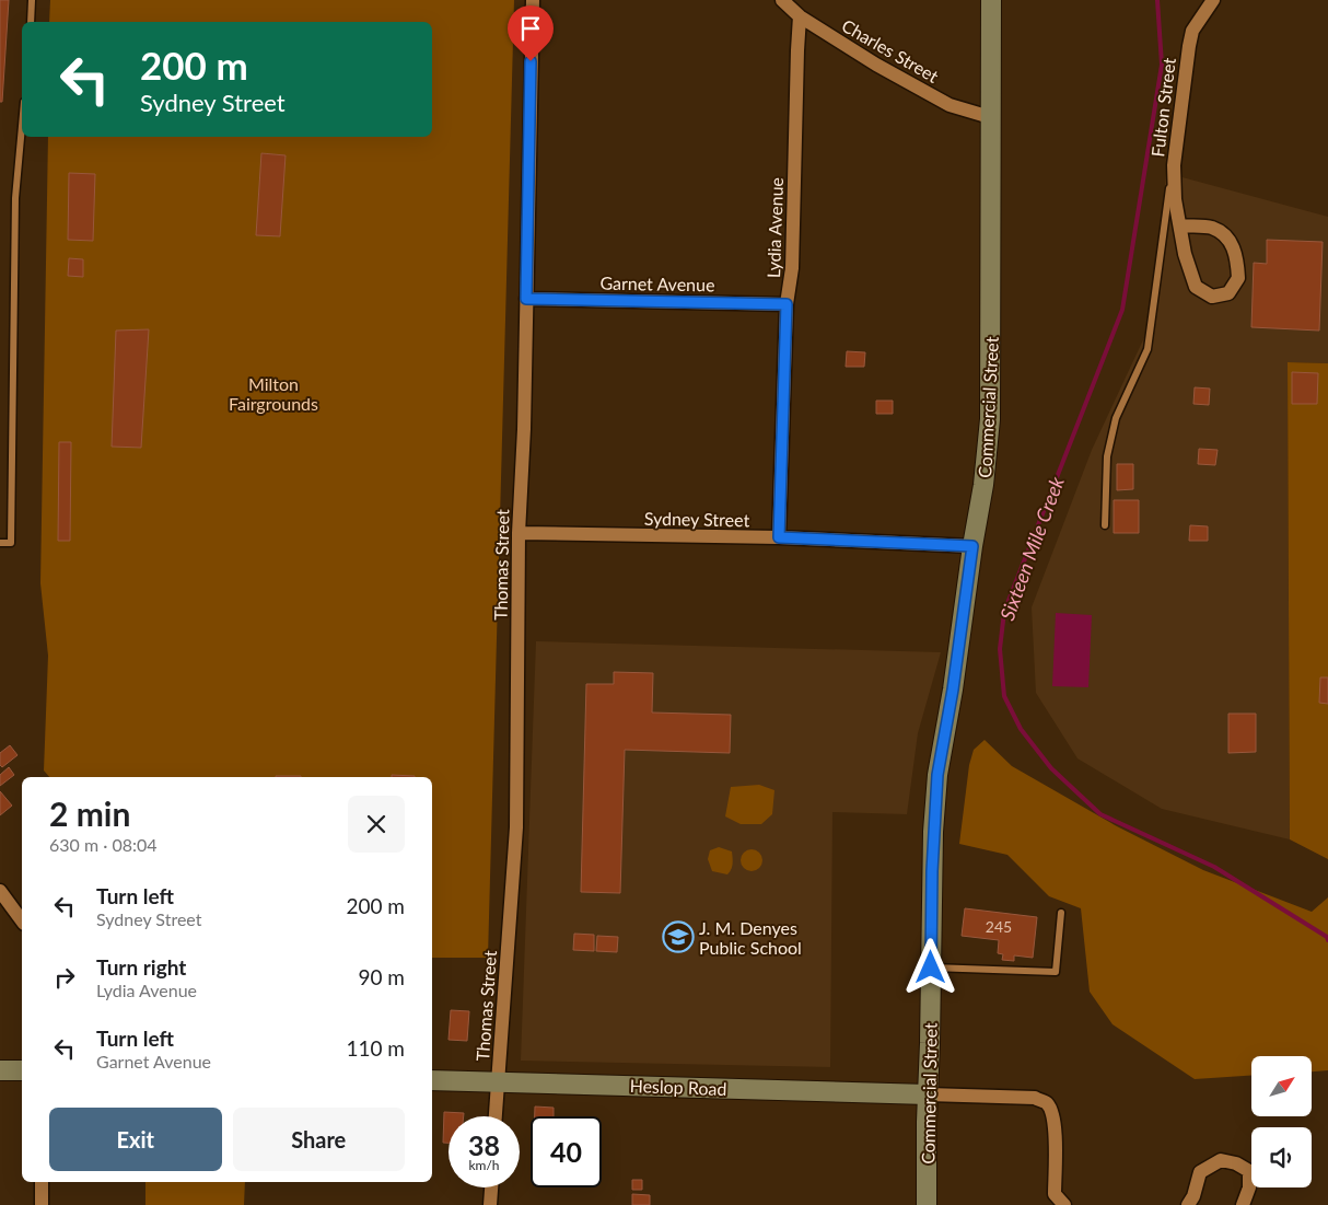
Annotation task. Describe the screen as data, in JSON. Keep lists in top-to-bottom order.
{
  "streets": {
    "street": [
      "Charles Street",
      "Fulton Street",
      "Lydia Avenue",
      "Garnet Avenue",
      "Commercial Street",
      "Sydney Street",
      "Thomas Street",
      "Heslop Road"
    ]
  },
  "crossings": [
    ["Charles Street", "Lydia Avenue"],
    ["Charles Street", "Commercial Street"],
    ["Lydia Avenue", "Garnet Avenue"],
    ["Lydia Avenue", "Sydney Street"],
    ["Garnet Avenue", "Thomas Street"],
    ["Commercial Street", "Sydney Street"],
    ["Commercial Street", "Heslop Road"],
    ["Sydney Street", "Thomas Street"],
    ["Thomas Street", "Heslop Road"]
  ],
  "water": ["Sixteen Mile Creek"],
  "parks": ["Milton Fairgrounds"],
  "places": {
    "school or university": ["J. M. Denyes Public School"]
  },
  "house_numbers": ["245"],
  "north": "top right",
  "page": {
    "turn": ["200 m", "Sydney Street"],
    "heading": ["2 min", "630 m · 08:04"],
    "list": [
      {
        "name": "Turn left",
        "note": "Sydney Street",
        "value": "200 m"
      },
      {
        "name": "Turn right",
        "note": "Lydia Avenue",
        "value": "90 m"
      },
      {
        "name": "Turn left",
        "note": "Garnet Avenue",
        "value": "110 m"
      }
    ],
    "buttons": ["Exit", "Share"],
    "speed": "38 km/h",
    "limit": "40"
  }
}
